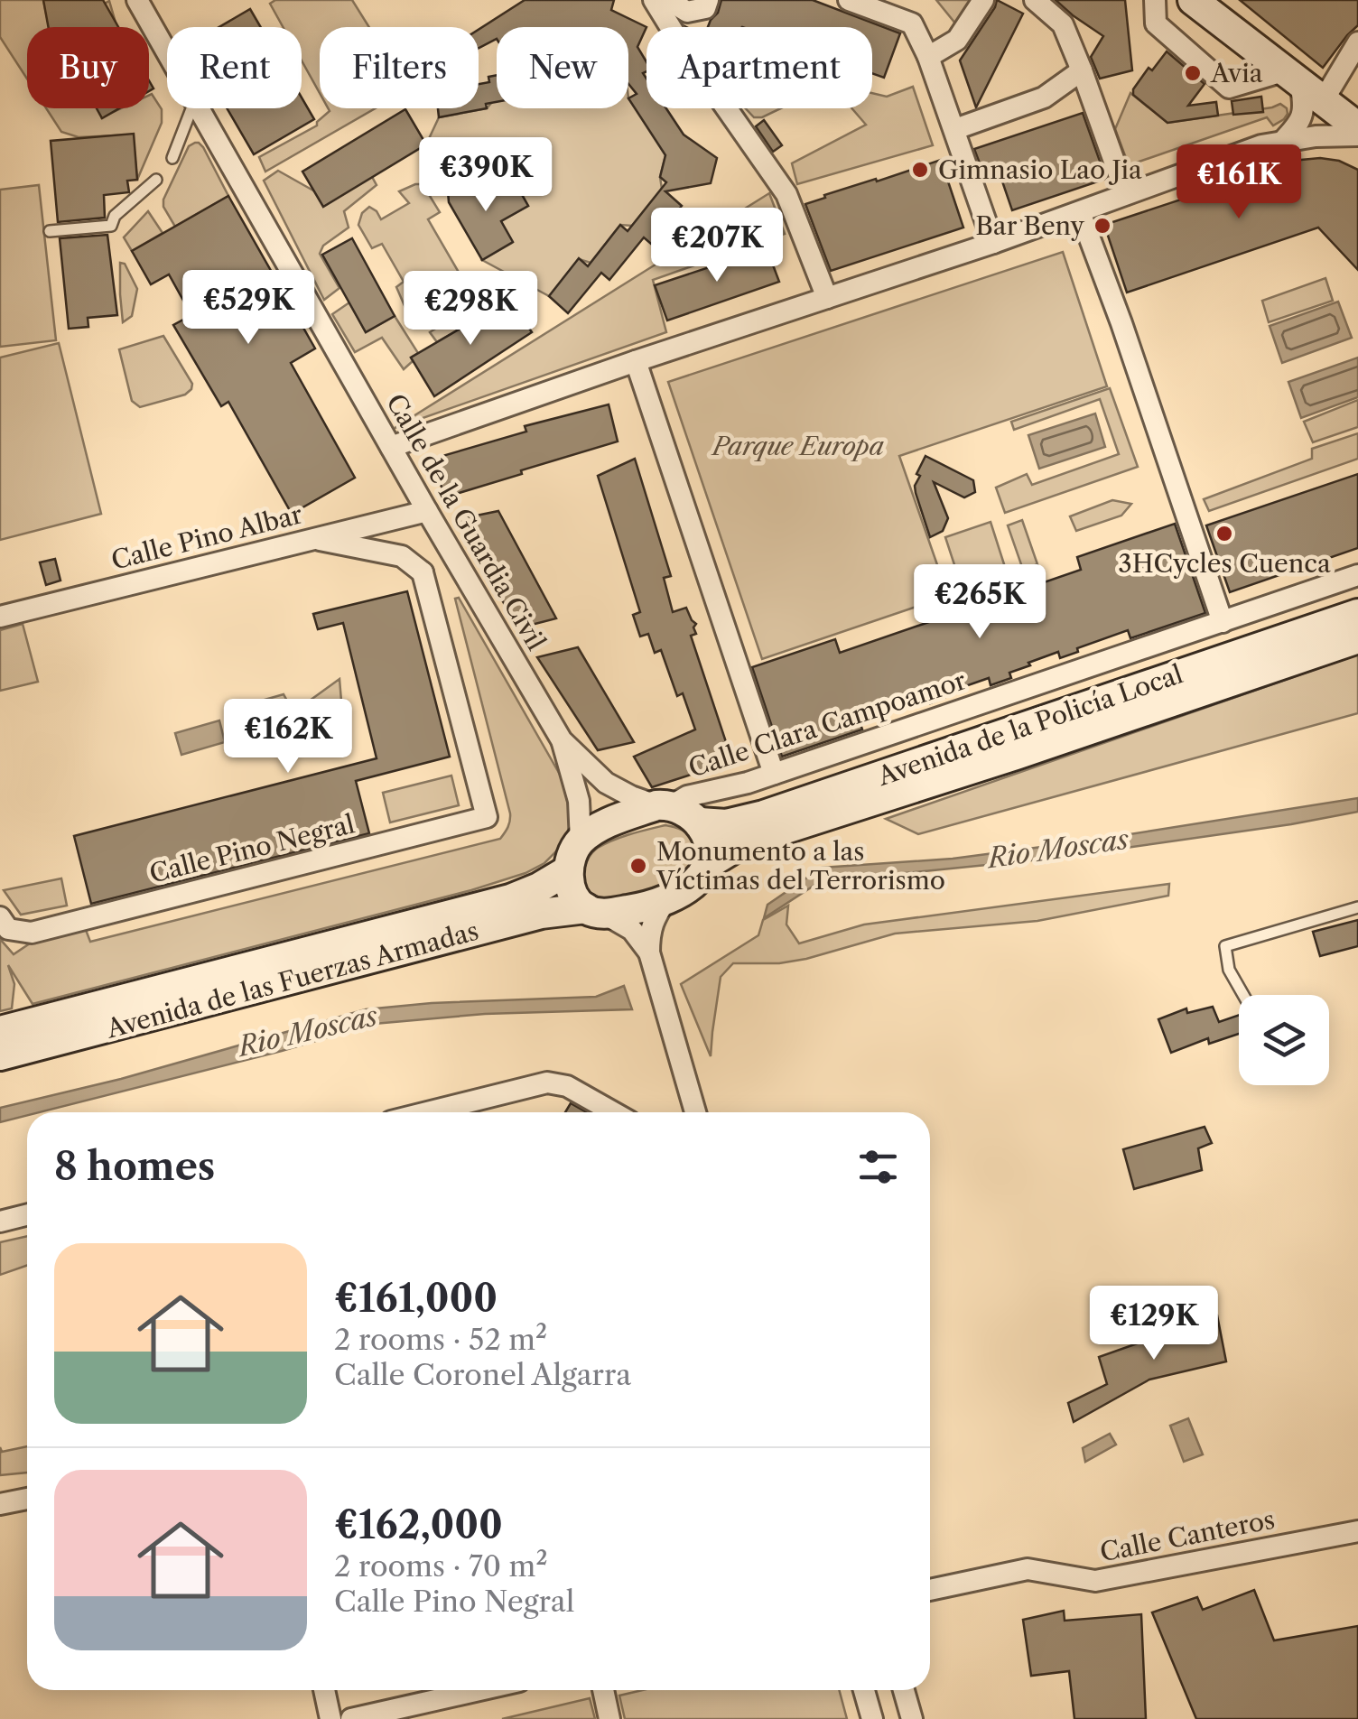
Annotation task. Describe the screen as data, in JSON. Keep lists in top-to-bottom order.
{
  "streets": {
    "main road": ["Avenida de la Policía Local", "Avenida de las Fuerzas Armadas"],
    "street": [
      "Calle de la Guardia Civil",
      "Calle Pino Albar",
      "Calle Clara Campoamor",
      "Calle Pino Negral",
      "Calle Canteros"
    ]
  },
  "crossings": [
    ["Calle de la Guardia Civil", "Calle Pino Albar"],
    ["Calle de la Guardia Civil", "Calle Clara Campoamor"],
    ["Calle de la Guardia Civil", "Avenida de la Policía Local"],
    ["Calle de la Guardia Civil", "Avenida de las Fuerzas Armadas"],
    ["Calle Clara Campoamor", "Avenida de la Policía Local"],
    ["Calle Clara Campoamor", "Avenida de las Fuerzas Armadas"],
    ["Avenida de la Policía Local", "Avenida de las Fuerzas Armadas"]
  ],
  "water": ["Rio Moscas"],
  "parks": ["Parque Europa"],
  "places": [
    "Avia",
    "Gimnasio Lao Jia",
    "Bar Beny",
    "3HCycles Cuenca",
    "Monumento a las Víctimas del Terrorismo"
  ],
  "page": {
    "chip": [
      "Buy",
      "Rent",
      "Filters",
      "New",
      "Apartment"
    ],
    "price": [
      "€390K",
      "€161K",
      "€207K",
      "€529K",
      "€298K",
      "€265K",
      "€162K",
      "€129K"
    ],
    "heading": "8 homes",
    "list": [
      {
        "name": "€161,000",
        "note": "2 rooms · 52 m² · Calle Coronel Algarra"
      },
      {
        "name": "€162,000",
        "note": "2 rooms · 70 m² · Calle Pino Negral"
      }
    ]
  }
}
